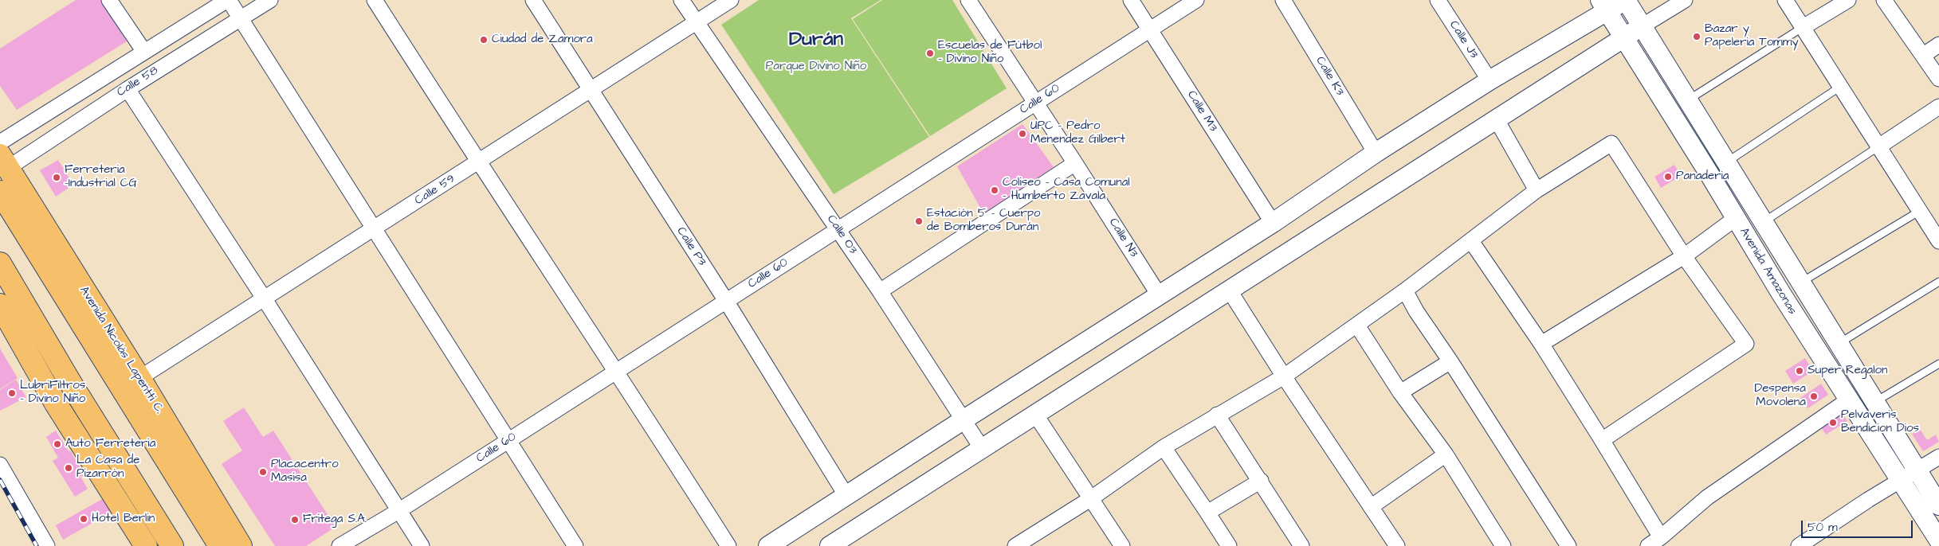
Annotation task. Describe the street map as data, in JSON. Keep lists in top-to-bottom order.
{
  "streets": {
    "main road": ["Avenida Nicolás Lapentti C."],
    "street": [
      "Calle J3",
      "Calle K3",
      "Calle 58",
      "Calle 60",
      "Calle M3",
      "Calle 59",
      "Calle O3",
      "Calle N3",
      "Calle P3",
      "Avenida Amazonas"
    ]
  },
  "crossings": [
    ["Calle 58", "Avenida Nicolás Lapentti C."],
    ["Calle 60", "Calle M3"],
    ["Calle 60", "Calle O3"],
    ["Calle 60", "Calle N3"],
    ["Calle 60", "Calle P3"],
    ["Calle 59", "Calle O3"],
    ["Calle 59", "Calle P3"],
    ["Calle 59", "Avenida Nicolás Lapentti C."]
  ],
  "districts": ["Durán"],
  "parks": ["Parque Divino Niño"],
  "places": [
    "Bazar y Papeleria Tommy",
    "Ciudad de Zamora",
    "Escuelas de Fútbol - Divino Niño",
    "UPC - Pedro Menendez Gilbert",
    "Panaderia",
    "Ferreteria -Industrial CG",
    "Coliseo - Casa Comunal - Humberto Zavala",
    "Estación 5 - Cuerpo de Bomberos Durán",
    "Super Regalon",
    "LubriFiltros - Divino Niño",
    "Despensa Movolena",
    "Pelvaveris Bendicion Dios",
    "Auto Ferreteria",
    "La Casa de Pizarròn",
    "Placacentro Masisa",
    "Hotel Berlin",
    "Fritega S.A."
  ],
  "scale_bar": "50 m"
}
